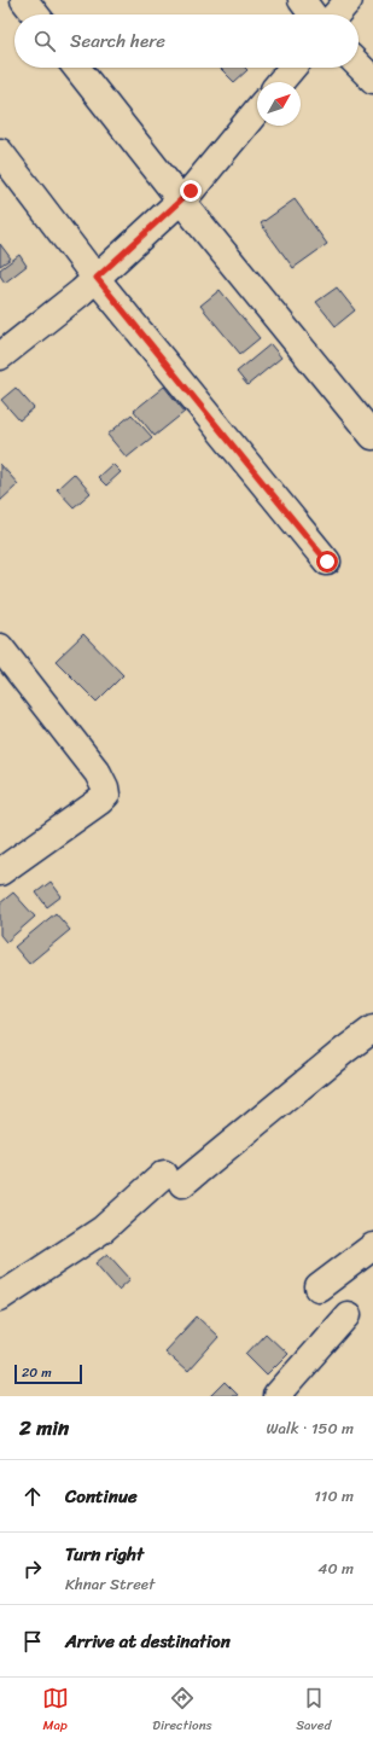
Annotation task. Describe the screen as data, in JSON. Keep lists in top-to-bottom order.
{
  "scale_bar": "20 m",
  "north": "top right",
  "page": {
    "search": "Search here",
    "scale": "20 m",
    "heading": ["2 min", "Walk · 150 m"],
    "list": [
      ["Continue", "110 m"],
      ["Turn right", "Khnar Street", "40 m"],
      "Arrive at destination"
    ],
    "nav": ["Map", "Directions", "Saved"]
  }
}
